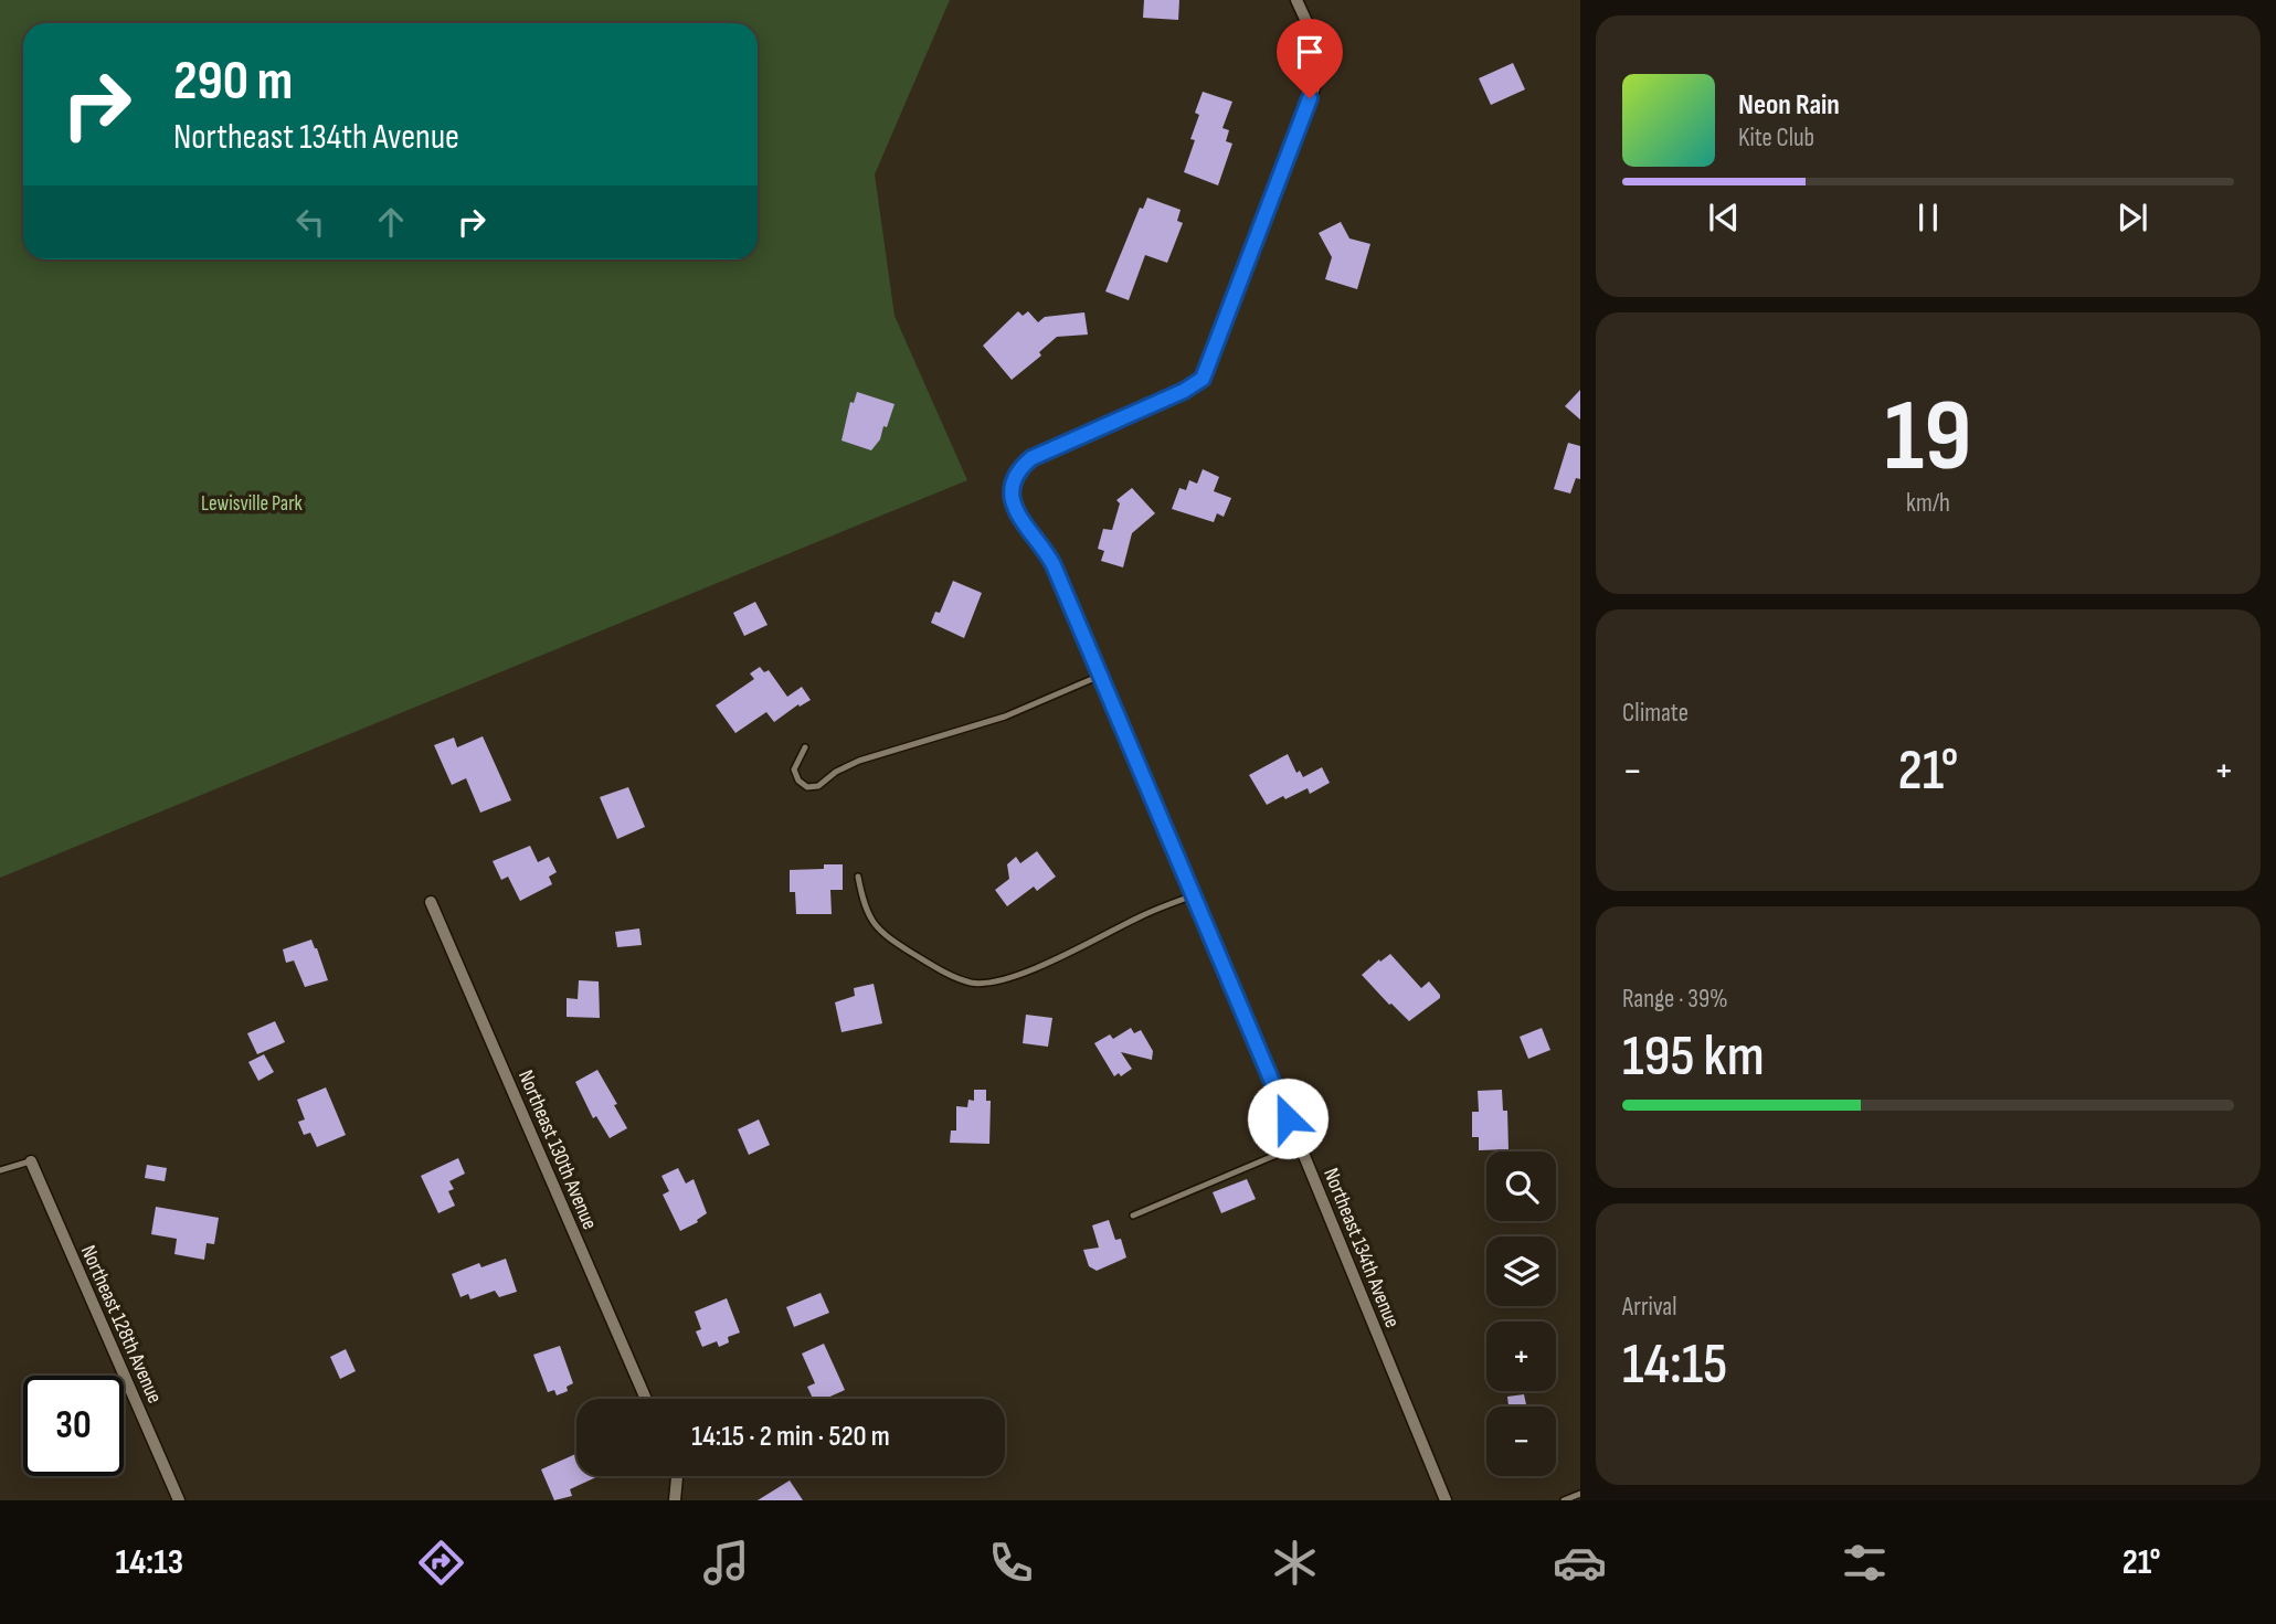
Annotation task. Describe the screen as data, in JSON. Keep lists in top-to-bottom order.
{
  "streets": {
    "street": ["Northeast 130th Avenue", "Northeast 134th Avenue", "Northeast 128th Avenue"]
  },
  "parks": ["Lewisville Park"],
  "page": {
    "turn": ["290 m", "Northeast 134th Avenue"],
    "song": ["Neon Rain", "Kite Club"],
    "tile": [
      ["19", "km/h"],
      "Climate",
      ["Range · 39%", "195 km"],
      ["Arrival", "14:15"]
    ],
    "heat": ["−", "21°", "+"],
    "map_buttons": ["+", "−"],
    "limit": "30",
    "trip": "14:15 · 2 min · 520 m",
    "tabs": ["14:13", "21°"]
  }
}
